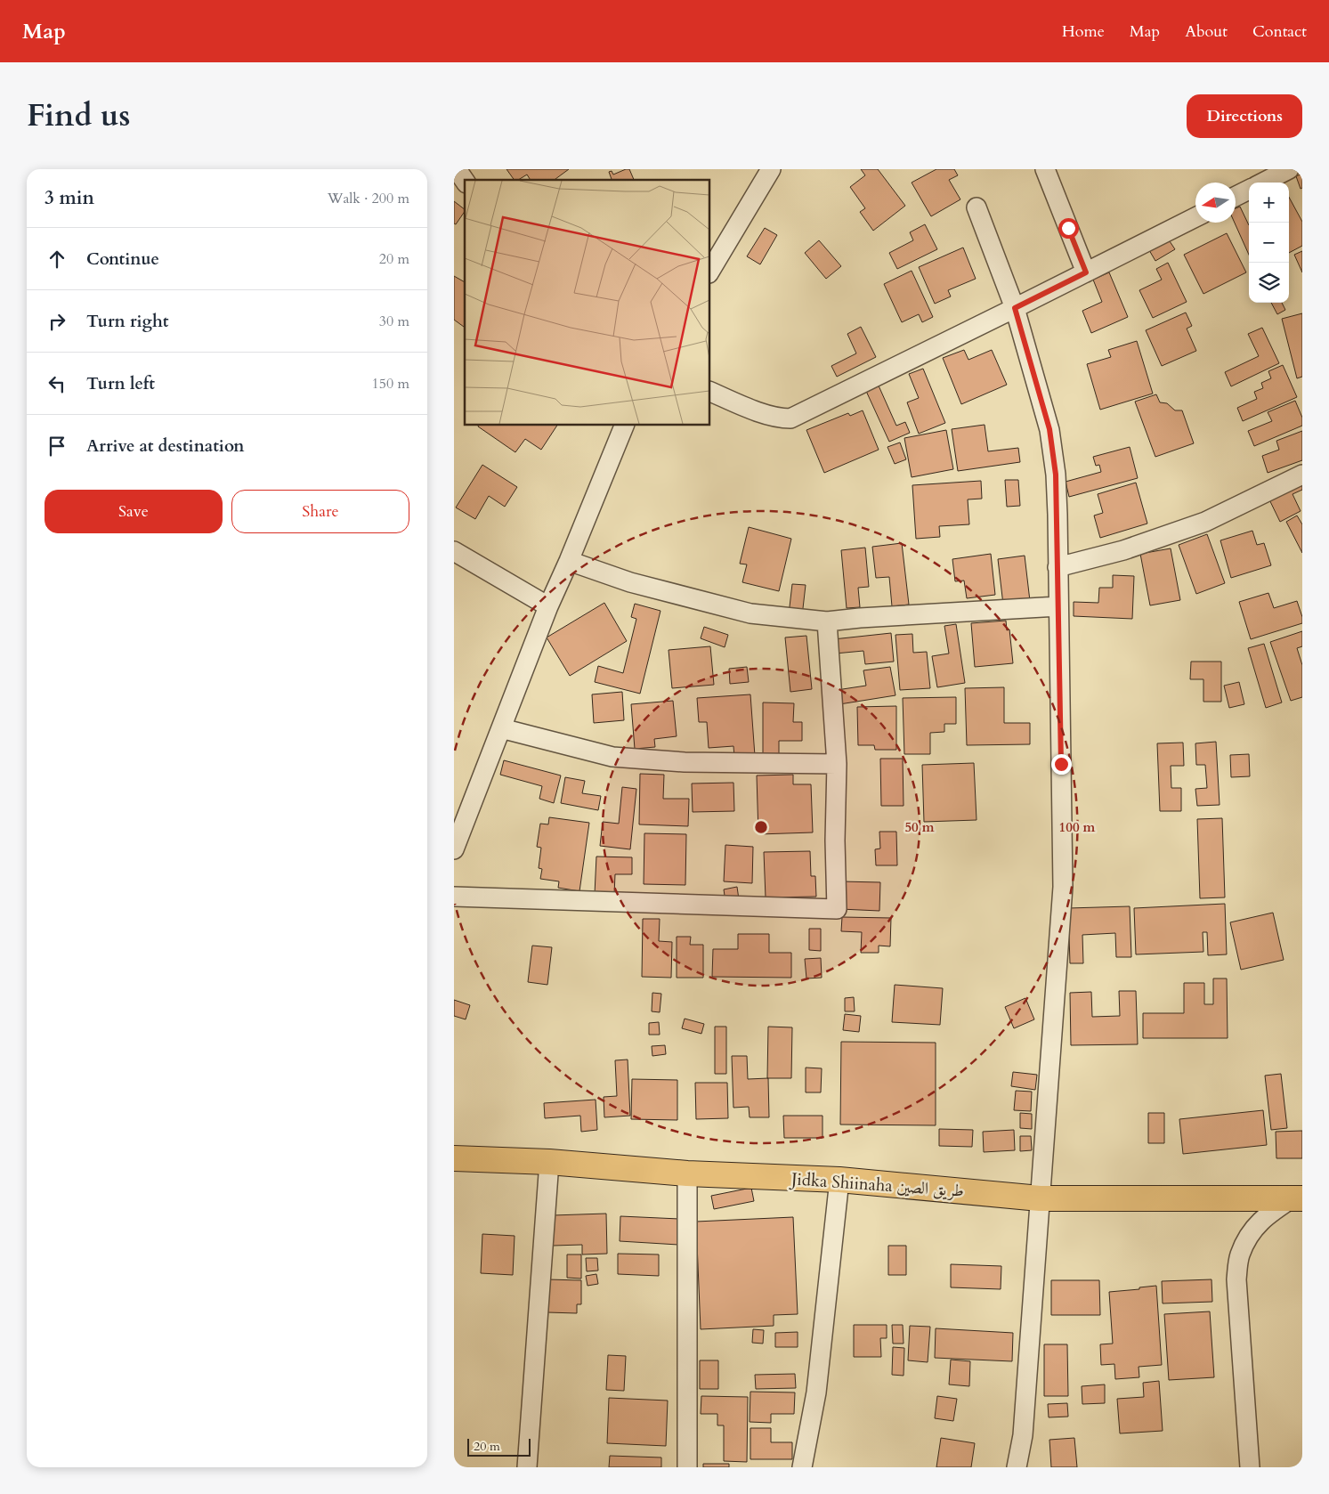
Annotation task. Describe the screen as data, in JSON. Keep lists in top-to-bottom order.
{
  "streets": {
    "main road": ["Jidka Shiinaha طريق الصين"]
  },
  "scale_bar": "20 m",
  "north": "left",
  "page": {
    "header": "Map",
    "nav": [
      "Home",
      "Map",
      "About",
      "Contact"
    ],
    "title": "Find us",
    "buttons": [
      "Directions",
      ["Save", "Share"]
    ],
    "heading": ["3 min", "Walk · 200 m"],
    "map_buttons": ["+", "−"],
    "list": [
      ["Continue", "20 m"],
      ["Turn right", "30 m"],
      ["Turn left", "150 m"],
      "Arrive at destination"
    ],
    "scale": "20 m"
  },
  "rings": ["50 m", "100 m"]
}
